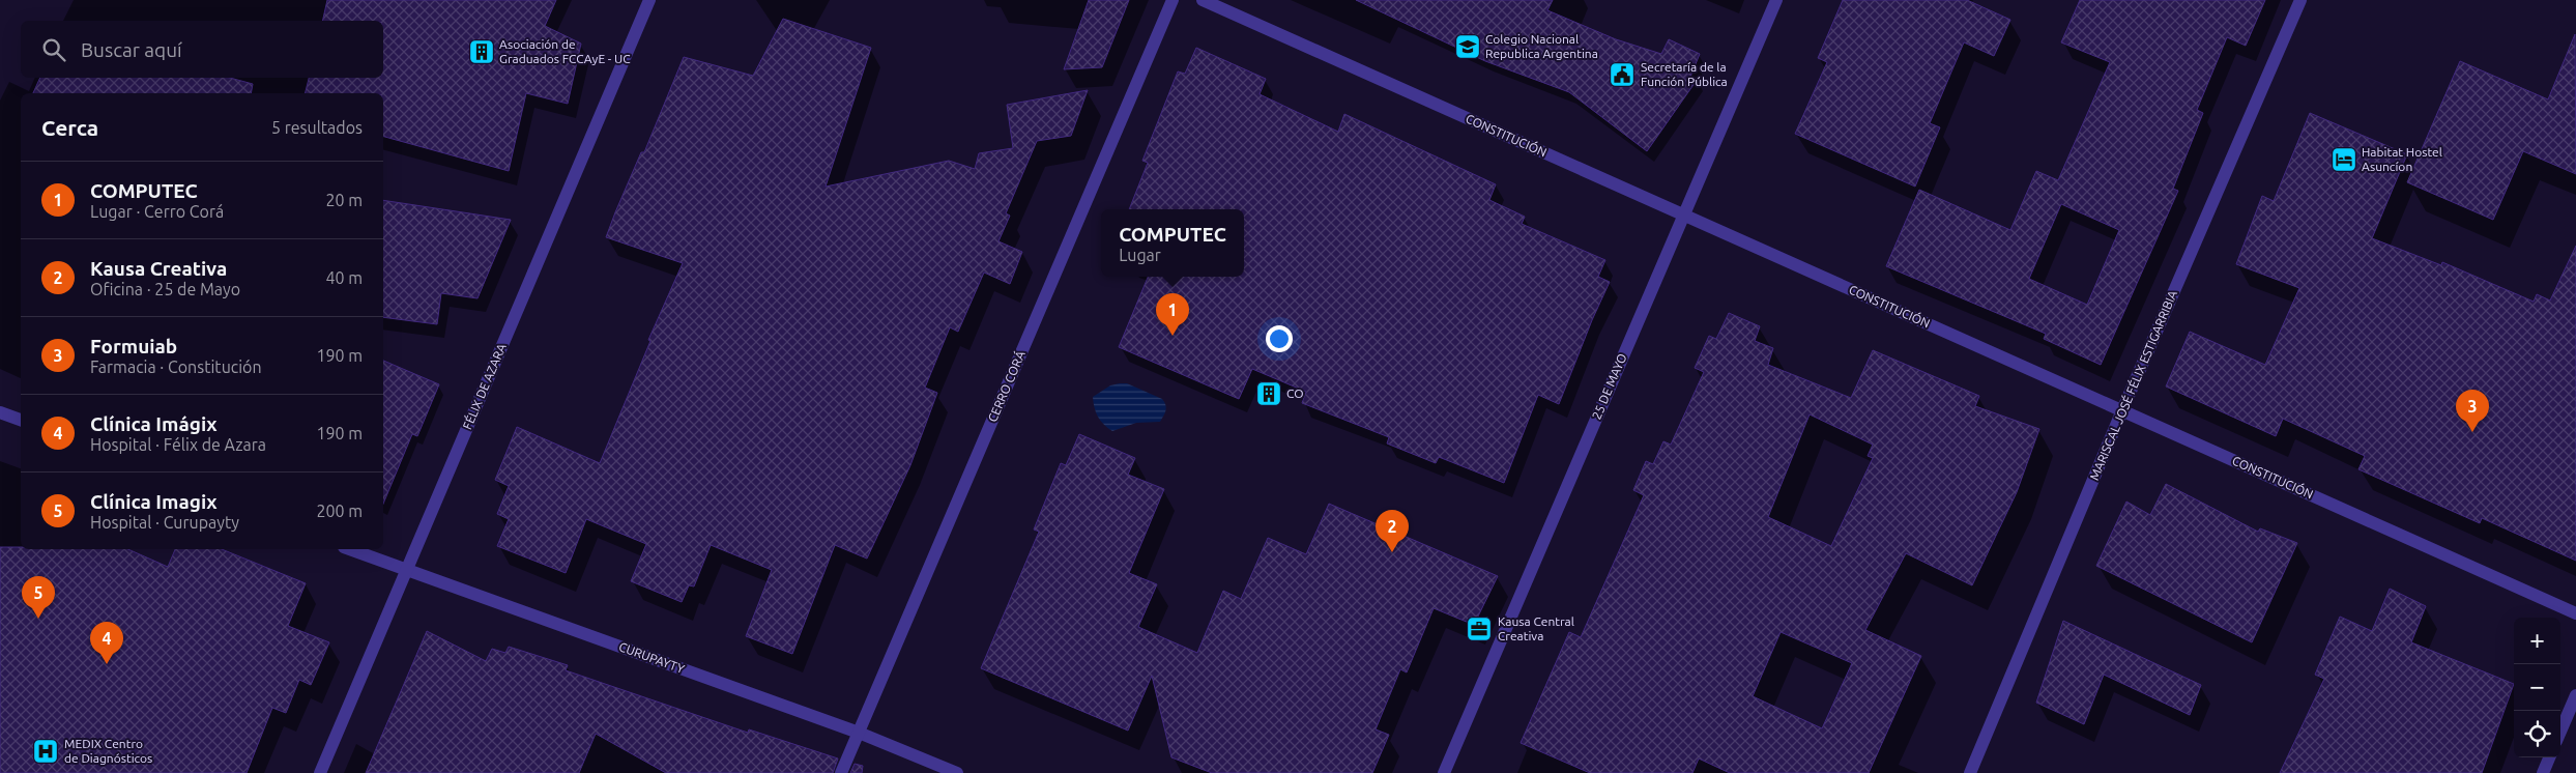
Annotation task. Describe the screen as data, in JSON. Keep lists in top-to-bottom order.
{
  "streets": {
    "street": [
      "CONSTITUCIÓN",
      "MARISCAL JOSÉ FÉLIX ESTIGARRIBIA",
      "FÉLIX DE AZARA",
      "CERRO CORÁ",
      "25 DE MAYO",
      "CURUPAYTY"
    ]
  },
  "crossings": [
    ["CONSTITUCIÓN", "MARISCAL JOSÉ FÉLIX ESTIGARRIBIA"],
    ["CONSTITUCIÓN", "25 DE MAYO"],
    ["FÉLIX DE AZARA", "CURUPAYTY"],
    ["CERRO CORÁ", "CURUPAYTY"]
  ],
  "places": {
    "school or university": ["Colegio Nacional Republica Argentina"],
    "building": ["Asociación de Graduados FCCAyE - UC", "CO"],
    "public building": ["Secretaría de la Función Pública"],
    "hotel": ["Habitat Hostel Asuncíon"],
    "office": ["Kausa Central Creativa"],
    "hospital": ["MEDIX Centro de Diagnósticos"]
  },
  "page": {
    "search": "Buscar aquí",
    "heading": ["Cerca", "5 resultados"],
    "list": [
      {
        "mark": "1",
        "name": "COMPUTEC",
        "note": "Lugar · Cerro Corá",
        "value": "20 m"
      },
      {
        "mark": "2",
        "name": "Kausa Creativa",
        "note": "Oficina · 25 de Mayo",
        "value": "40 m"
      },
      {
        "mark": "3",
        "name": "Formuiab",
        "note": "Farmacia · Constitución",
        "value": "190 m"
      },
      {
        "mark": "4",
        "name": "Clínica Imágix",
        "note": "Hospital · Félix de Azara",
        "value": "190 m"
      },
      {
        "mark": "5",
        "name": "Clínica Imagix",
        "note": "Hospital · Curupayty",
        "value": "200 m"
      }
    ],
    "popup": ["COMPUTEC", "Lugar"],
    "pins": [
      "1",
      "3",
      "2",
      "5",
      "4"
    ],
    "map_buttons": ["+", "−"]
  }
}
